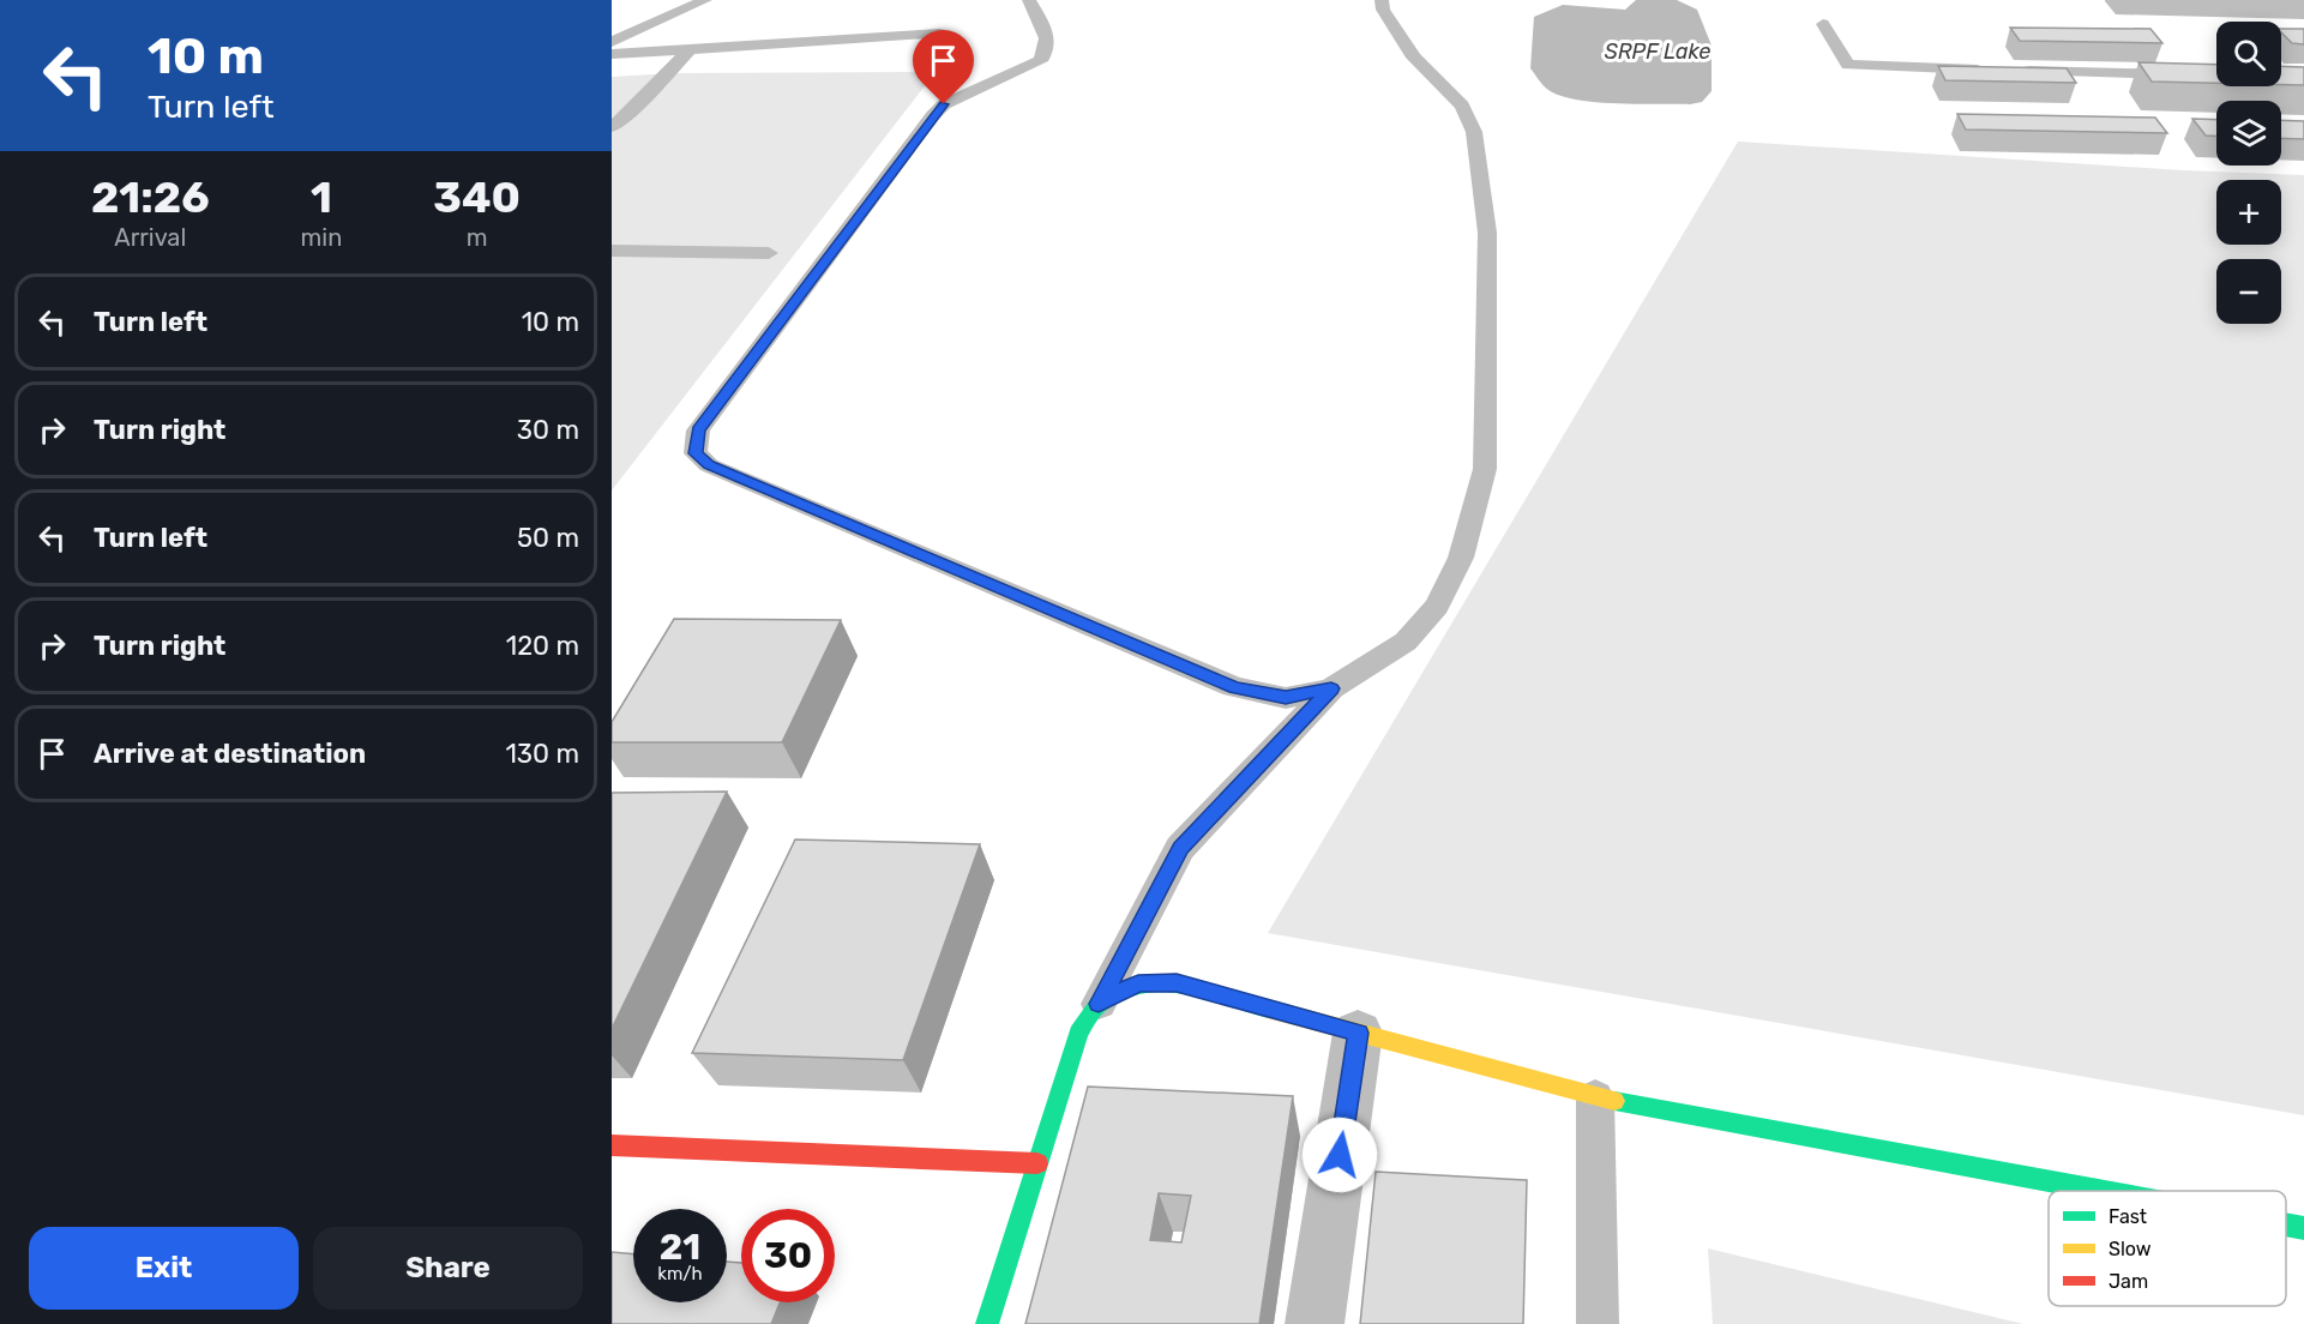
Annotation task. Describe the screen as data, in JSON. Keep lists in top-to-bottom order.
{
  "water": ["SRPF Lake"],
  "legend": ["Fast", "Slow", "Jam"],
  "page": {
    "turn": ["10 m", "Turn left"],
    "map_buttons": ["+", "−"],
    "eta": [
      "21:26",
      "Arrival",
      "1",
      "min",
      "340",
      "m"
    ],
    "list": [
      {
        "name": "Turn left",
        "value": "10 m"
      },
      {
        "name": "Turn right",
        "value": "30 m"
      },
      {
        "name": "Turn left",
        "value": "50 m"
      },
      {
        "name": "Turn right",
        "value": "120 m"
      },
      {
        "name": "Arrive at destination",
        "value": "130 m"
      }
    ],
    "speed": "21 km/h",
    "limit": "30",
    "buttons": ["Exit", "Share"]
  }
}
